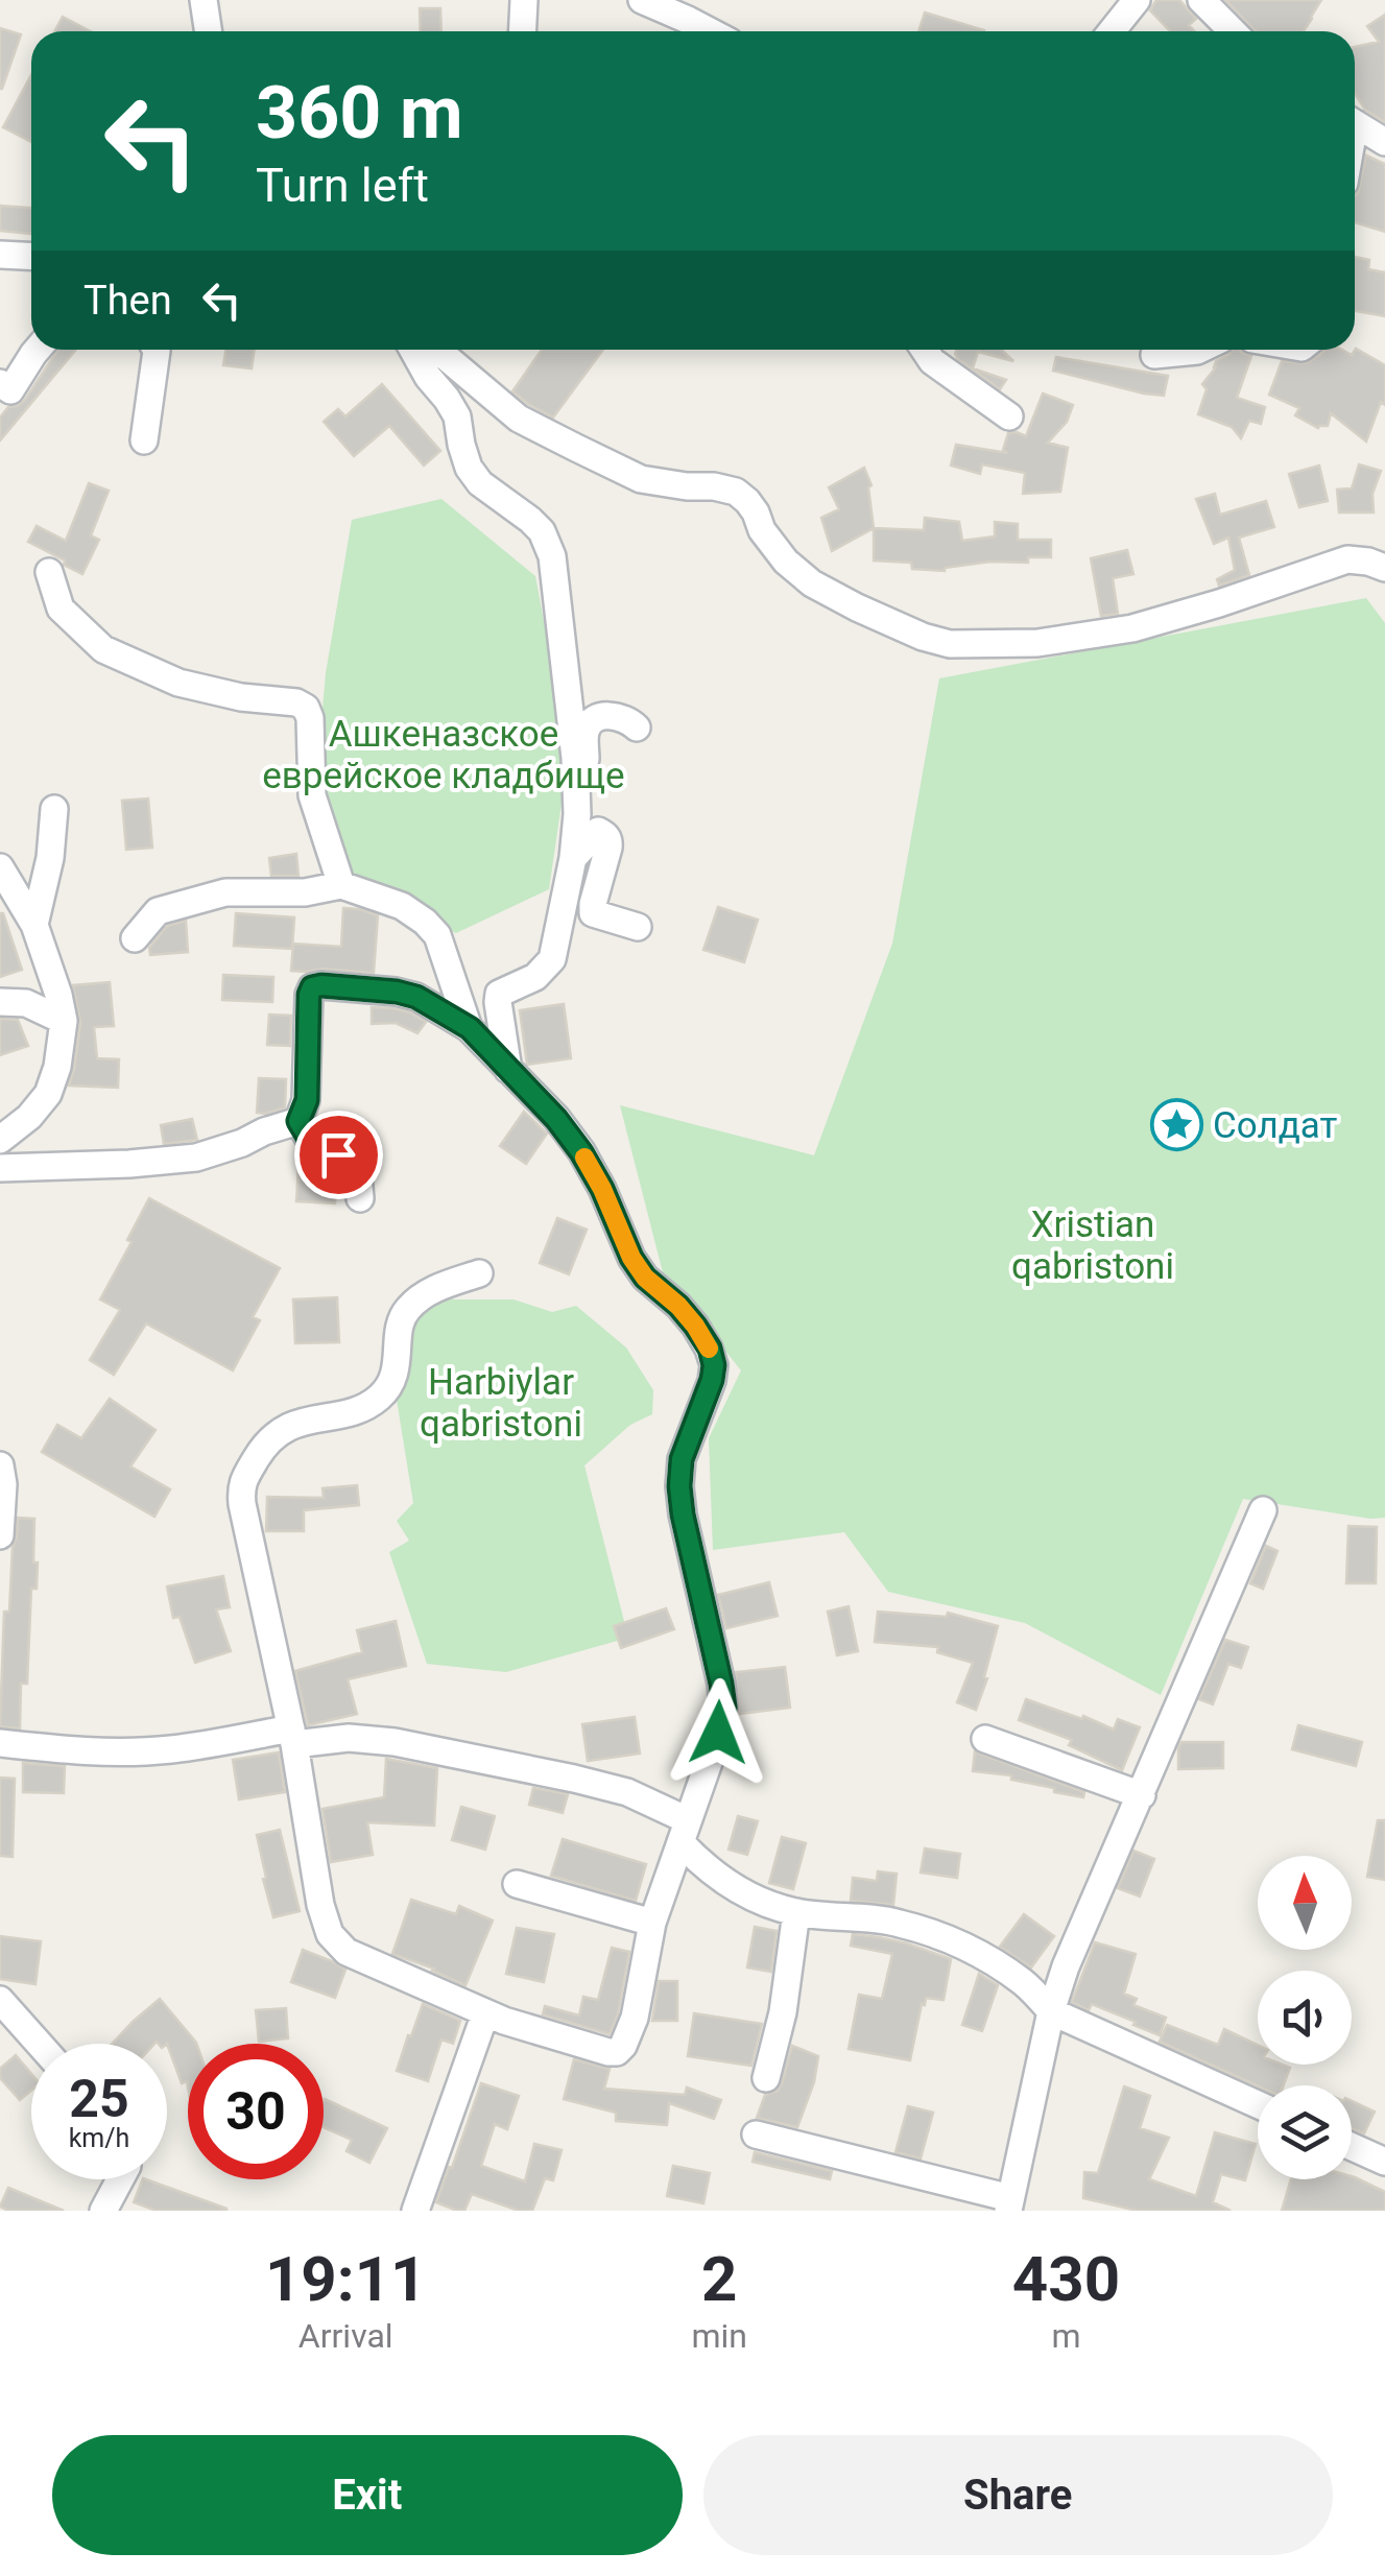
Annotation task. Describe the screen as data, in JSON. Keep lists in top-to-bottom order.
{
  "parks": ["Ашкеназское еврейское кладбище", "Xristian qabristoni", "Harbiylar qabristoni"],
  "places": {
    "place": ["Солдат"]
  },
  "north": "top",
  "page": {
    "turn": ["360 m", "Turn left"],
    "then": "Then",
    "speed": "25 km/h",
    "limit": "30",
    "eta": [
      "19:11",
      "Arrival",
      "2",
      "min",
      "430",
      "m"
    ],
    "buttons": ["Exit", "Share"]
  }
}
